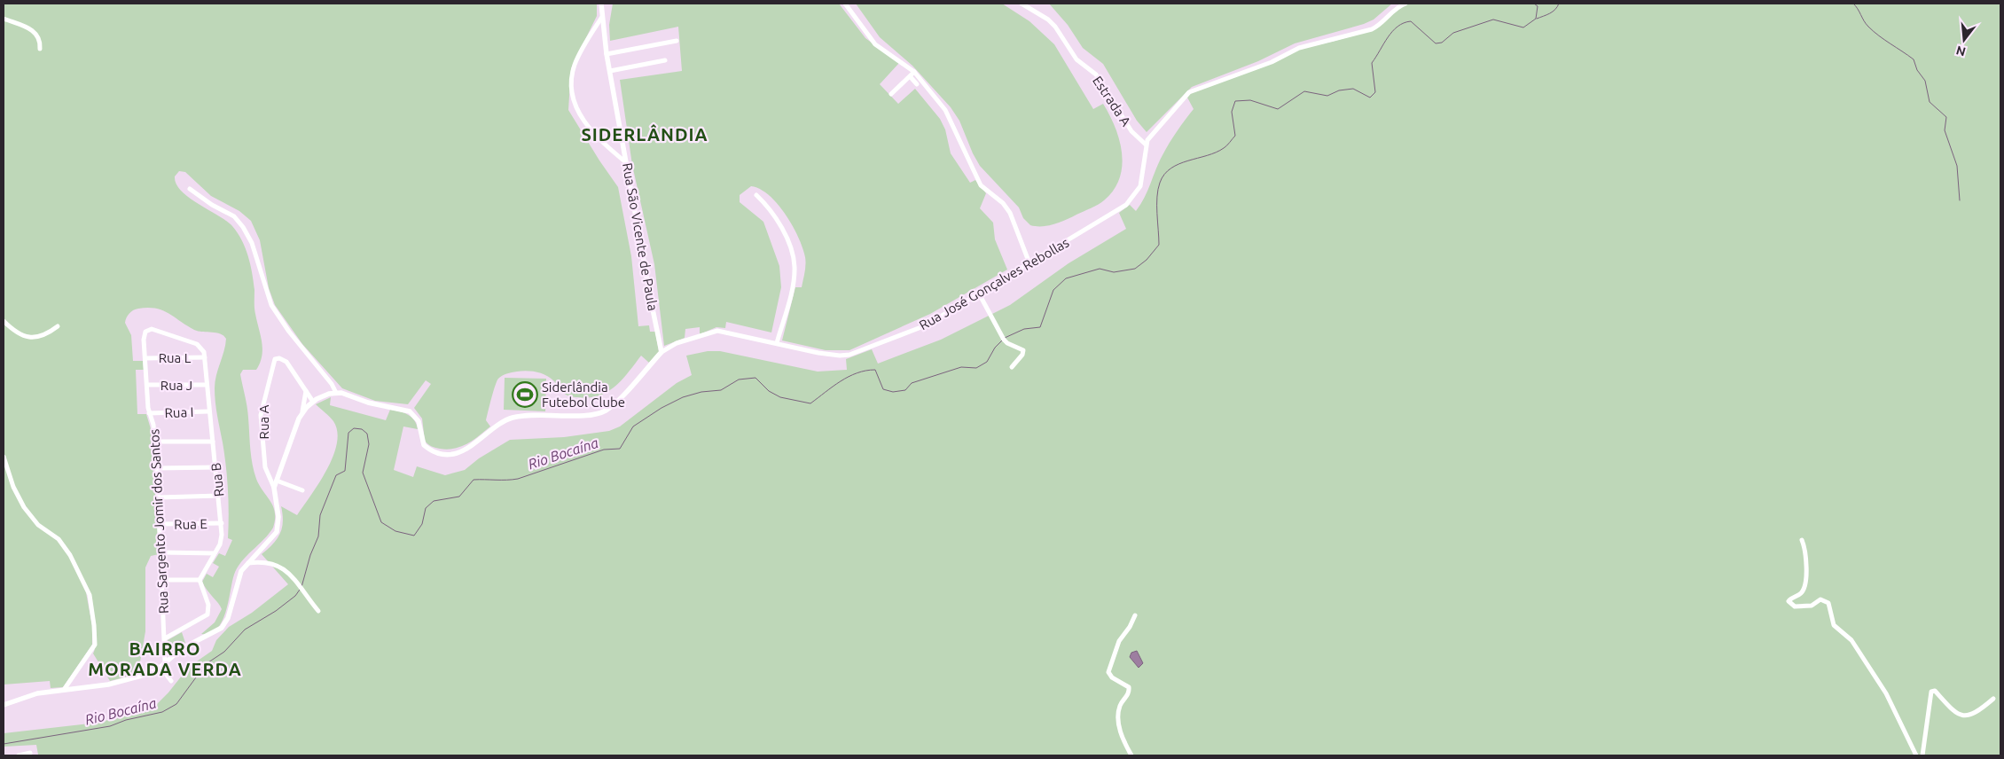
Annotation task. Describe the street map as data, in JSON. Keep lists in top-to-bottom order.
{
  "streets": {
    "street": [
      "Estrada A",
      "Rua São Vicente de Paula",
      "Rua José Gonçalves Rebollas",
      "Rua L",
      "Rua J",
      "Rua I",
      "Rua A",
      "Rua B",
      "Rua Sargento Jomir dos Santos",
      "Rua E"
    ]
  },
  "crossings": [
    ["Estrada A", "Rua José Gonçalves Rebollas"],
    ["Rua São Vicente de Paula", "Rua José Gonçalves Rebollas"],
    ["Rua L", "Rua B"],
    ["Rua L", "Rua Sargento Jomir dos Santos"],
    ["Rua J", "Rua B"],
    ["Rua J", "Rua Sargento Jomir dos Santos"],
    ["Rua I", "Rua B"],
    ["Rua I", "Rua Sargento Jomir dos Santos"],
    ["Rua B", "Rua Sargento Jomir dos Santos"],
    ["Rua B", "Rua E"],
    ["Rua Sargento Jomir dos Santos", "Rua E"]
  ],
  "districts": ["SIDERLÂNDIA", "BAIRRO MORADA VERDA"],
  "water": ["Rio Bocaína"],
  "places": {
    "sports": ["Siderlândia Futebol Clube"]
  },
  "north": "bottom"
}
